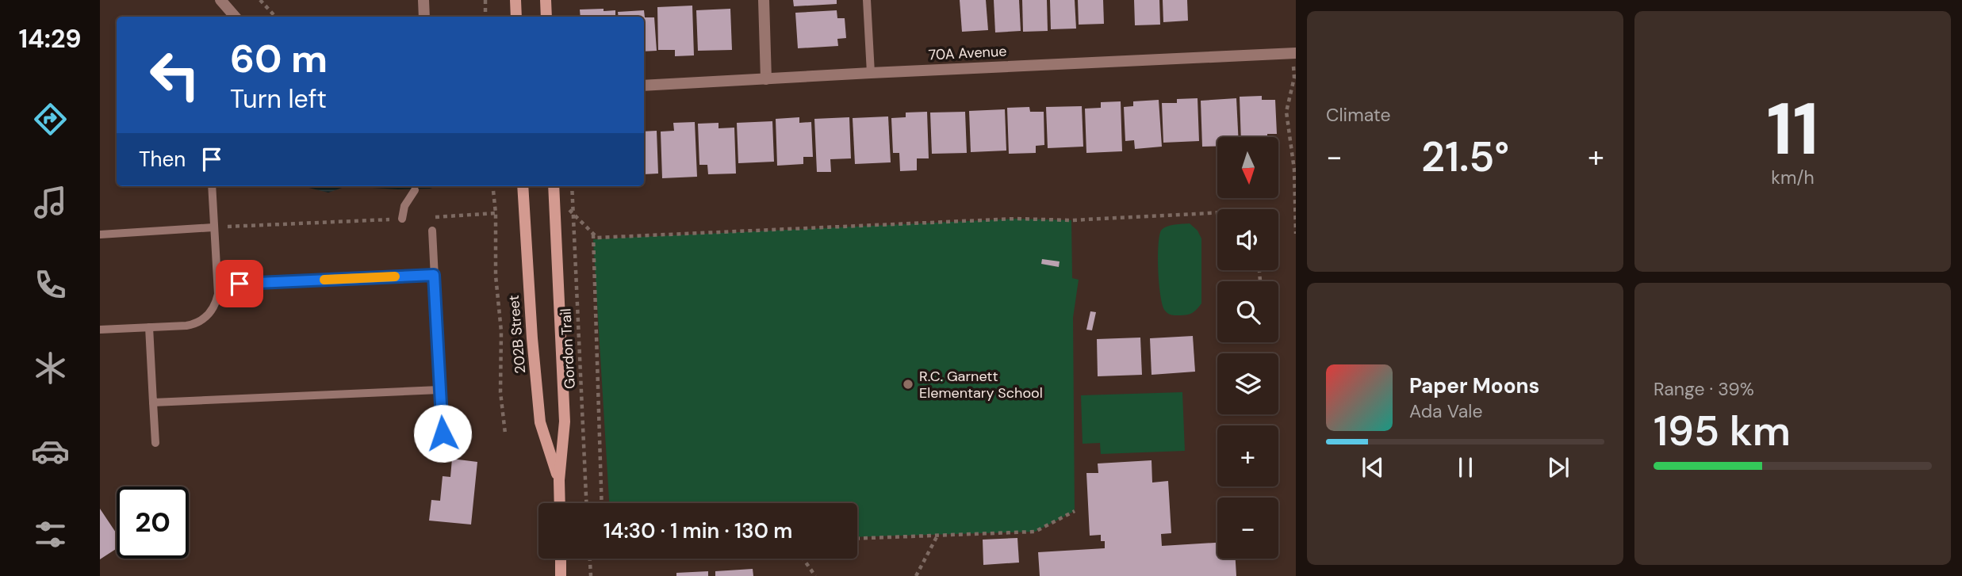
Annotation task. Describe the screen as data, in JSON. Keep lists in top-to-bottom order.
{
  "streets": {
    "main road": ["202B Street"],
    "street": ["70A Avenue"],
    "path": ["Gordon Trail"]
  },
  "places": ["R.C. Garnett Elementary School"],
  "north": "bottom",
  "page": {
    "tabs": "14:29",
    "tile": [
      "Climate",
      ["11", "km/h"],
      ["Range · 39%", "195 km"]
    ],
    "turn": ["60 m", "Turn left"],
    "then": "Then",
    "heat": ["−", "21.5°", "+"],
    "map_buttons": ["+", "−"],
    "song": ["Paper Moons", "Ada Vale"],
    "limit": "20",
    "trip": "14:30 · 1 min · 130 m"
  }
}
